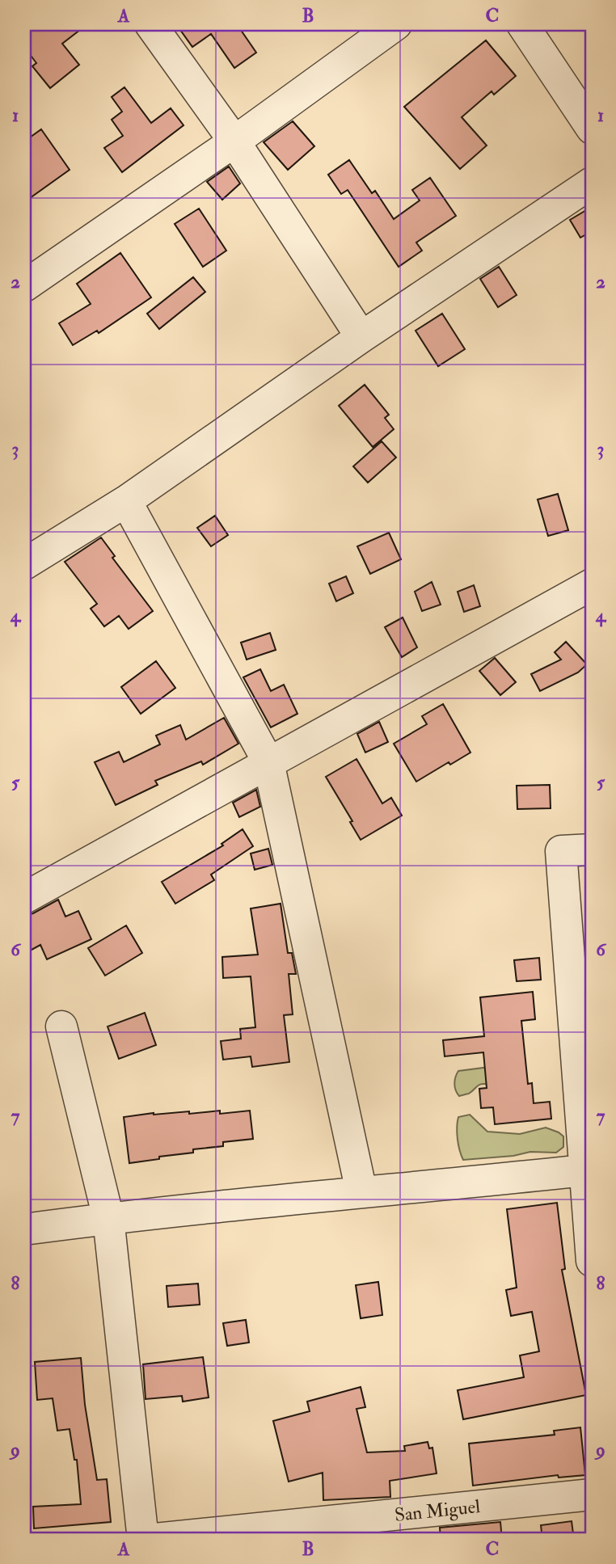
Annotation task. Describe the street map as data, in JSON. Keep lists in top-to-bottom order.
{
  "streets": {
    "street": ["San Miguel"]
  },
  "grid": {
    "columns": ["A", "B", "C"],
    "rows": [
      "1",
      "2",
      "3",
      "4",
      "5",
      "6",
      "7",
      "8",
      "9"
    ]
  }
}
